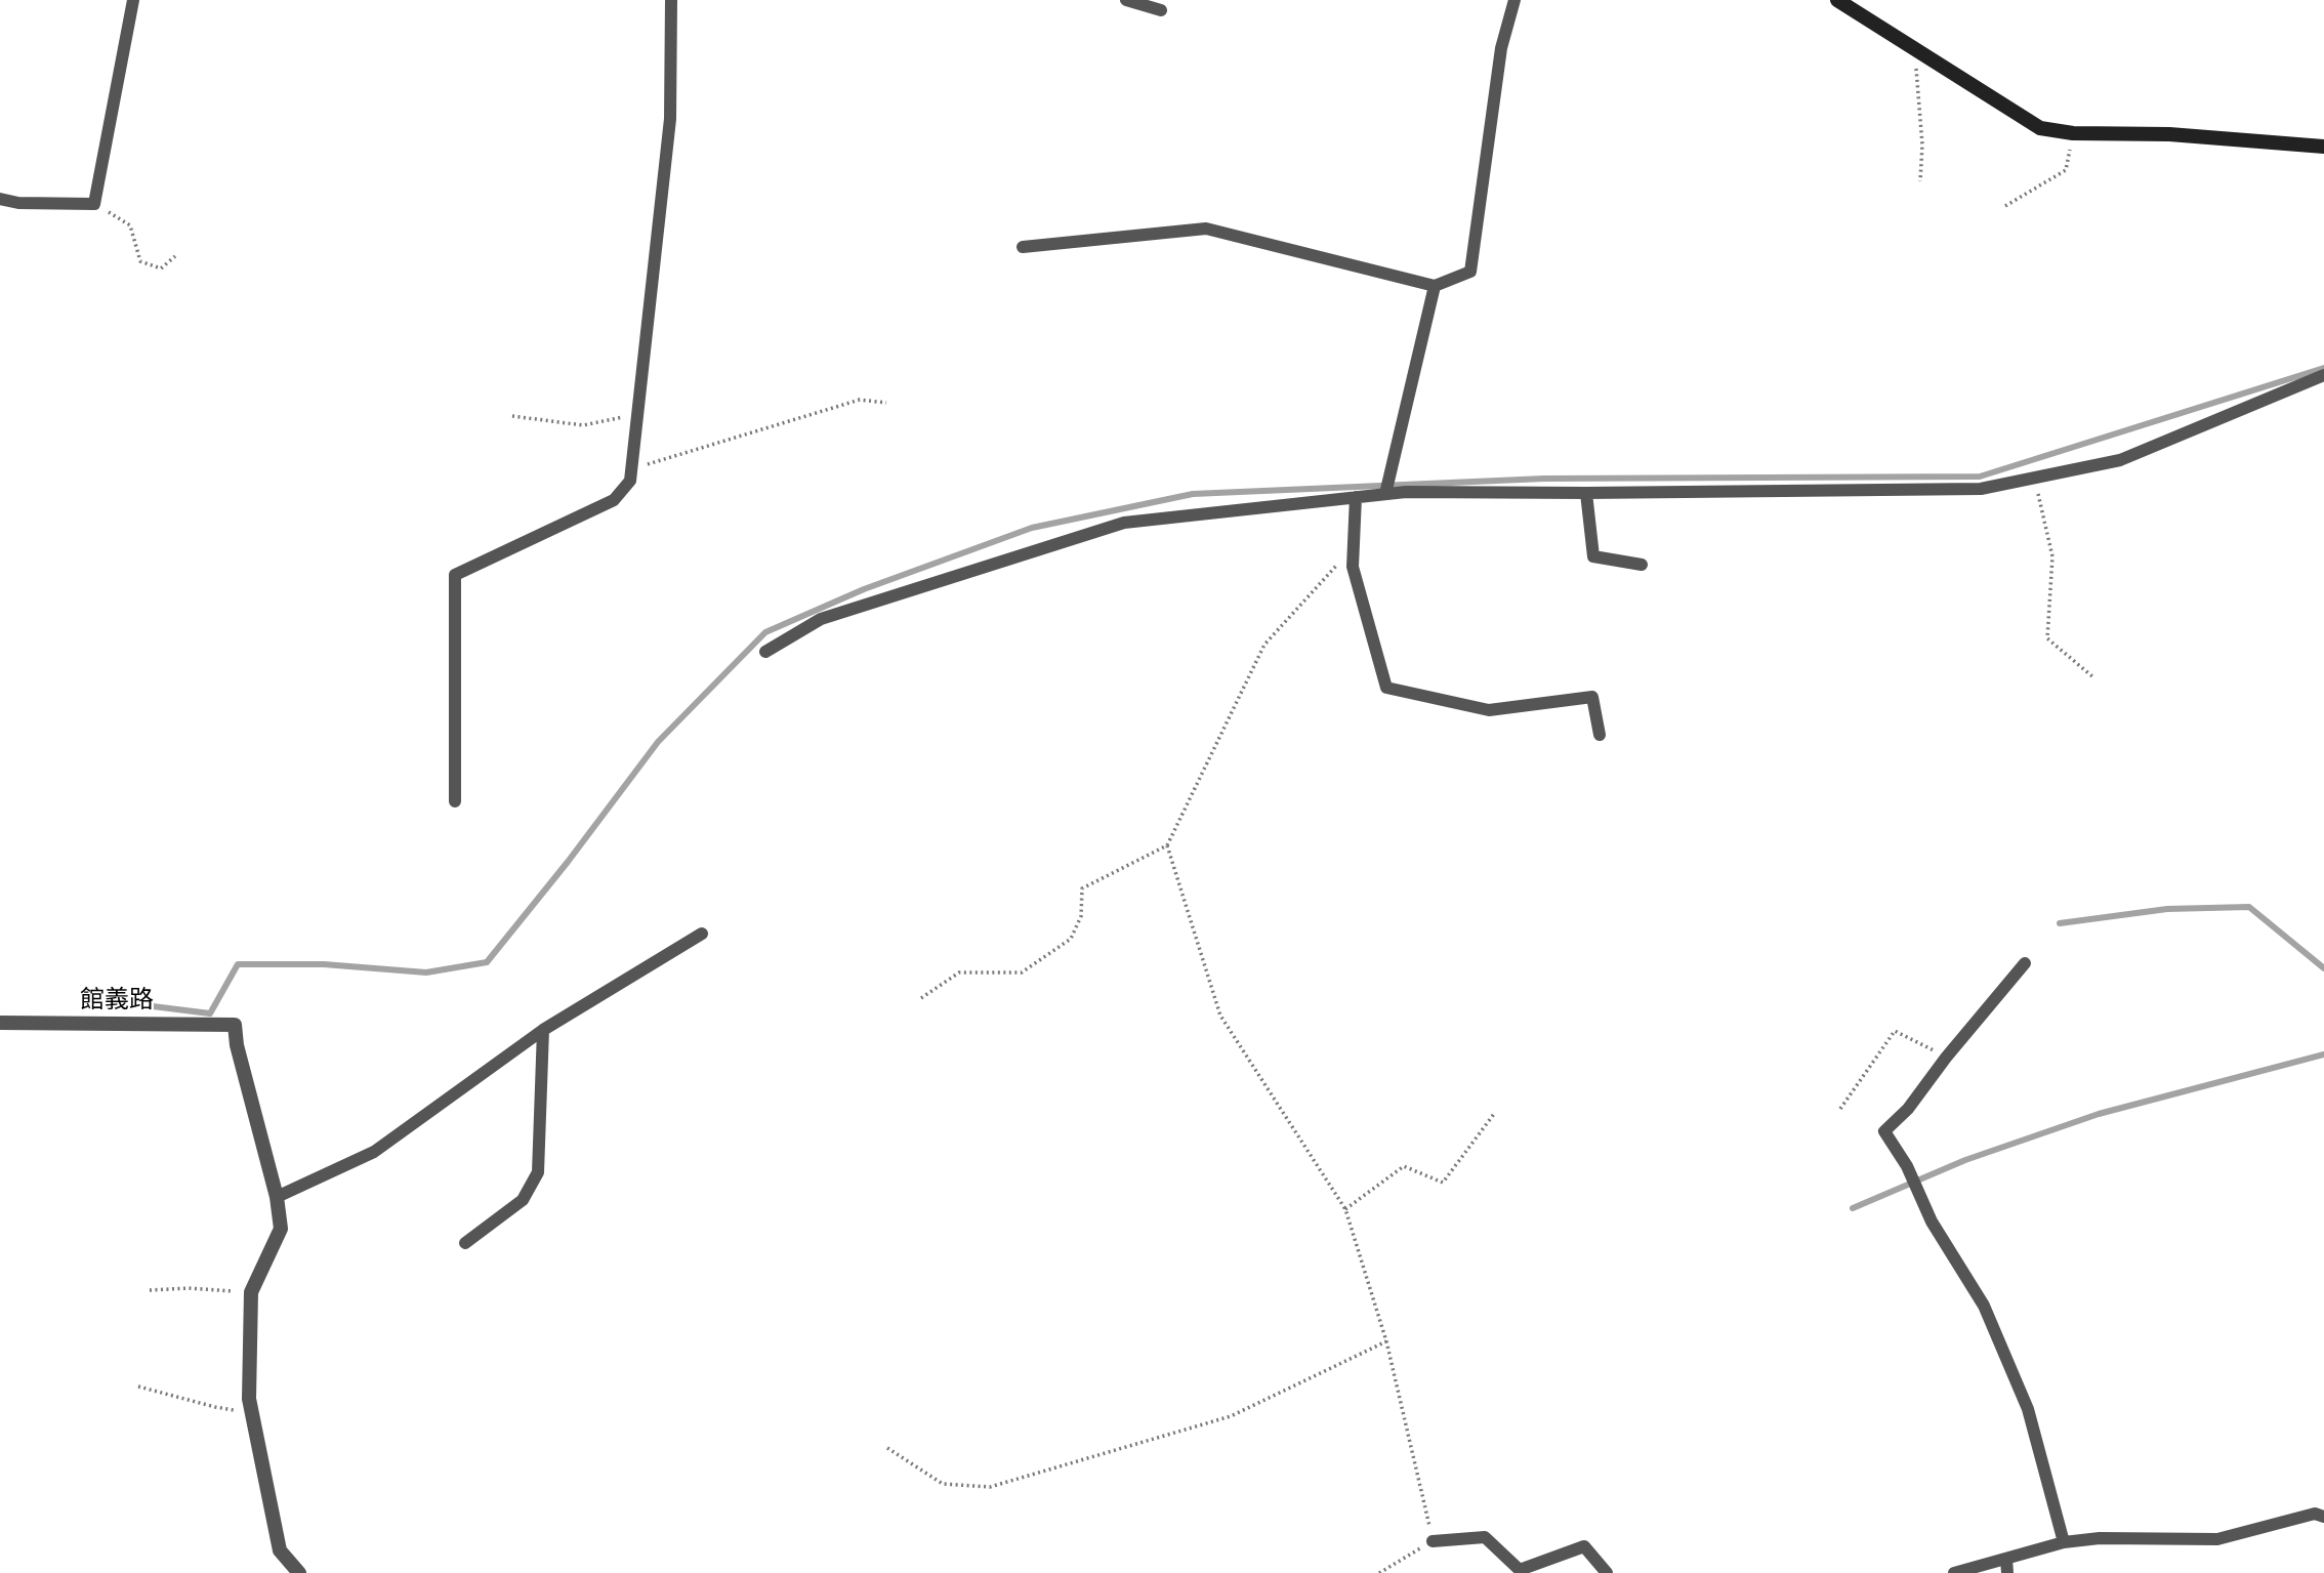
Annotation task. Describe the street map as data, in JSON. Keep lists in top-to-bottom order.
{
  "streets": {
    "street": ["館義路"]
  }
}
